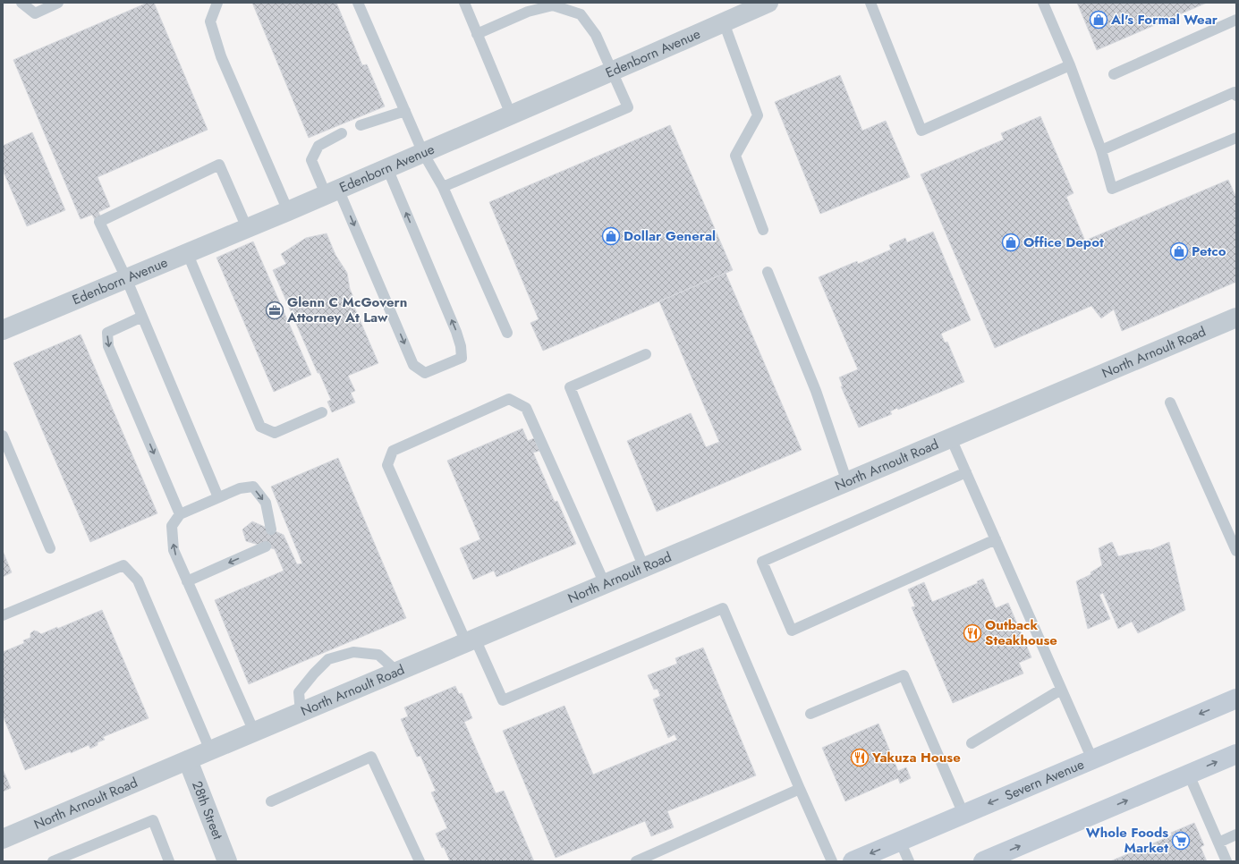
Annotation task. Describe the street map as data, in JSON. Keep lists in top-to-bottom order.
{
  "streets": {
    "street": [
      "Edenborn Avenue",
      "North Arnoult Road",
      "Severn Avenue",
      "28th Street"
    ]
  },
  "crossings": [
    ["North Arnoult Road", "28th Street"]
  ],
  "places": {
    "shop": [
      "Al's Formal Wear",
      "Dollar General",
      "Office Depot",
      "Petco"
    ],
    "office": ["Glenn C McGovern Attorney At Law"],
    "restaurant": ["Outback Steakhouse", "Yakuza House"],
    "supermarket": ["Whole Foods Market"]
  }
}
